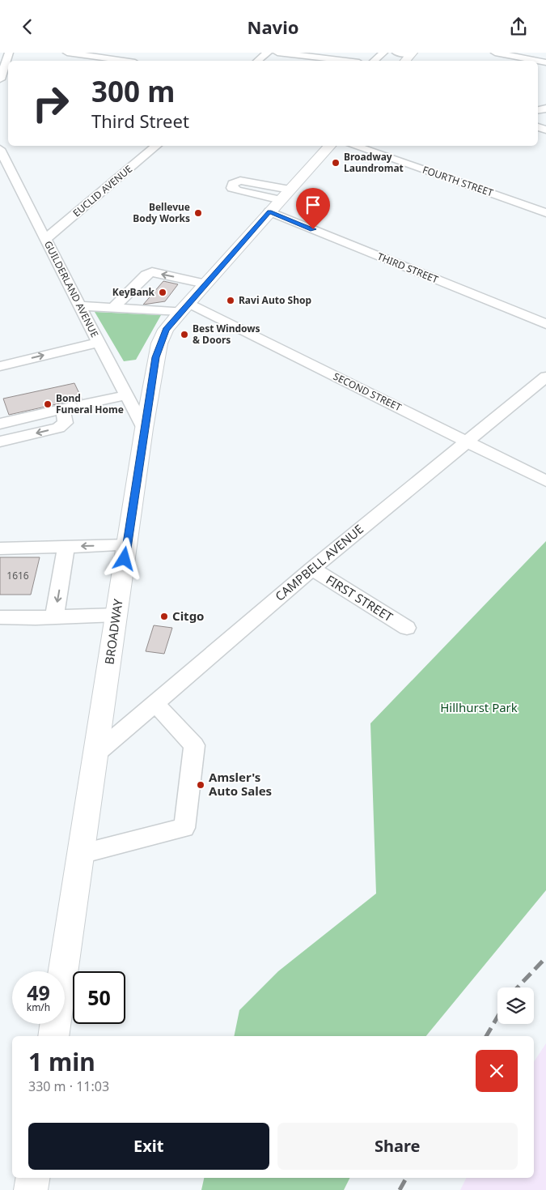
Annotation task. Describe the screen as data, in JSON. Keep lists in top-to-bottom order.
{
  "streets": {
    "main road": ["BROADWAY"],
    "street": [
      "FOURTH STREET",
      "EUCLID AVENUE",
      "THIRD STREET",
      "GUILDERLAND AVENUE",
      "SECOND STREET",
      "CAMPBELL AVENUE",
      "FIRST STREET"
    ]
  },
  "crossings": [
    ["EUCLID AVENUE", "GUILDERLAND AVENUE"],
    ["THIRD STREET", "BROADWAY"],
    ["GUILDERLAND AVENUE", "BROADWAY"],
    ["SECOND STREET", "CAMPBELL AVENUE"],
    ["SECOND STREET", "BROADWAY"],
    ["CAMPBELL AVENUE", "FIRST STREET"],
    ["CAMPBELL AVENUE", "BROADWAY"]
  ],
  "parks": ["Hillhurst Park"],
  "places": [
    "Broadway Laundromat",
    "Bellevue Body Works",
    "KeyBank",
    "Ravi Auto Shop",
    "Best Windows & Doors",
    "Bond Funeral Home",
    "Citgo",
    "Amsler's Auto Sales"
  ],
  "house_numbers": ["1616"],
  "page": {
    "header": "Navio",
    "turn": ["300 m", "Third Street"],
    "speed": "49 km/h",
    "limit": "50",
    "heading": ["1 min", "330 m · 11:03"],
    "buttons": ["Exit", "Share"]
  }
}
